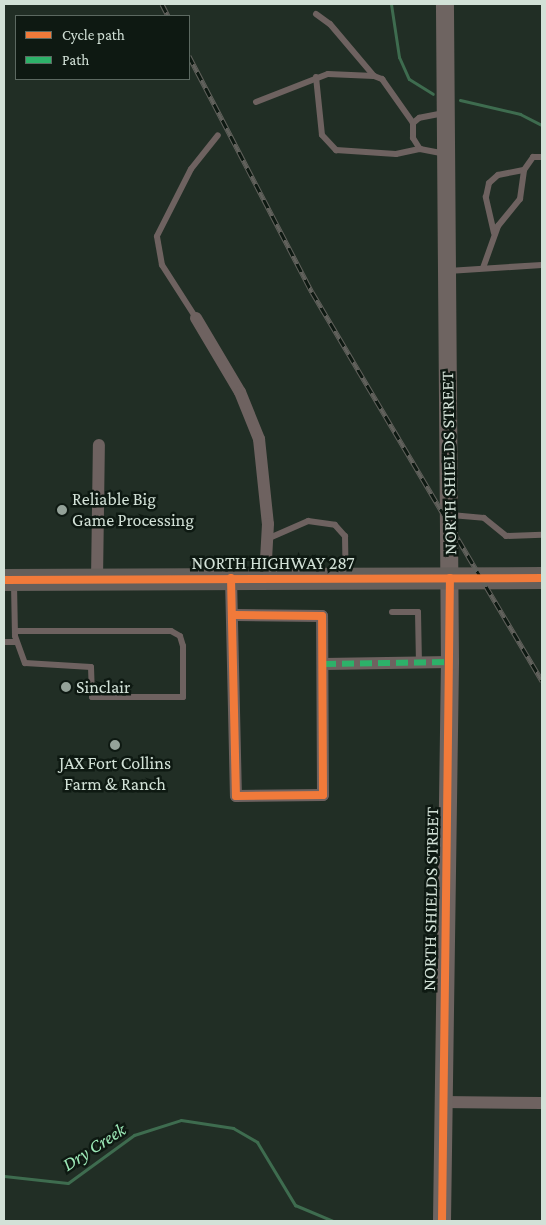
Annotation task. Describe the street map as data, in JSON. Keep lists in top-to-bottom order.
{
  "streets": {
    "highway": ["NORTH HIGHWAY 287"],
    "street": ["NORTH SHIELDS STREET"]
  },
  "crossings": [
    ["NORTH SHIELDS STREET", "NORTH HIGHWAY 287"]
  ],
  "water": ["Dry Creek"],
  "places": ["Reliable Big Game Processing", "Sinclair", "JAX Fort Collins Farm & Ranch"],
  "legend": ["Cycle path", "Path"]
}
